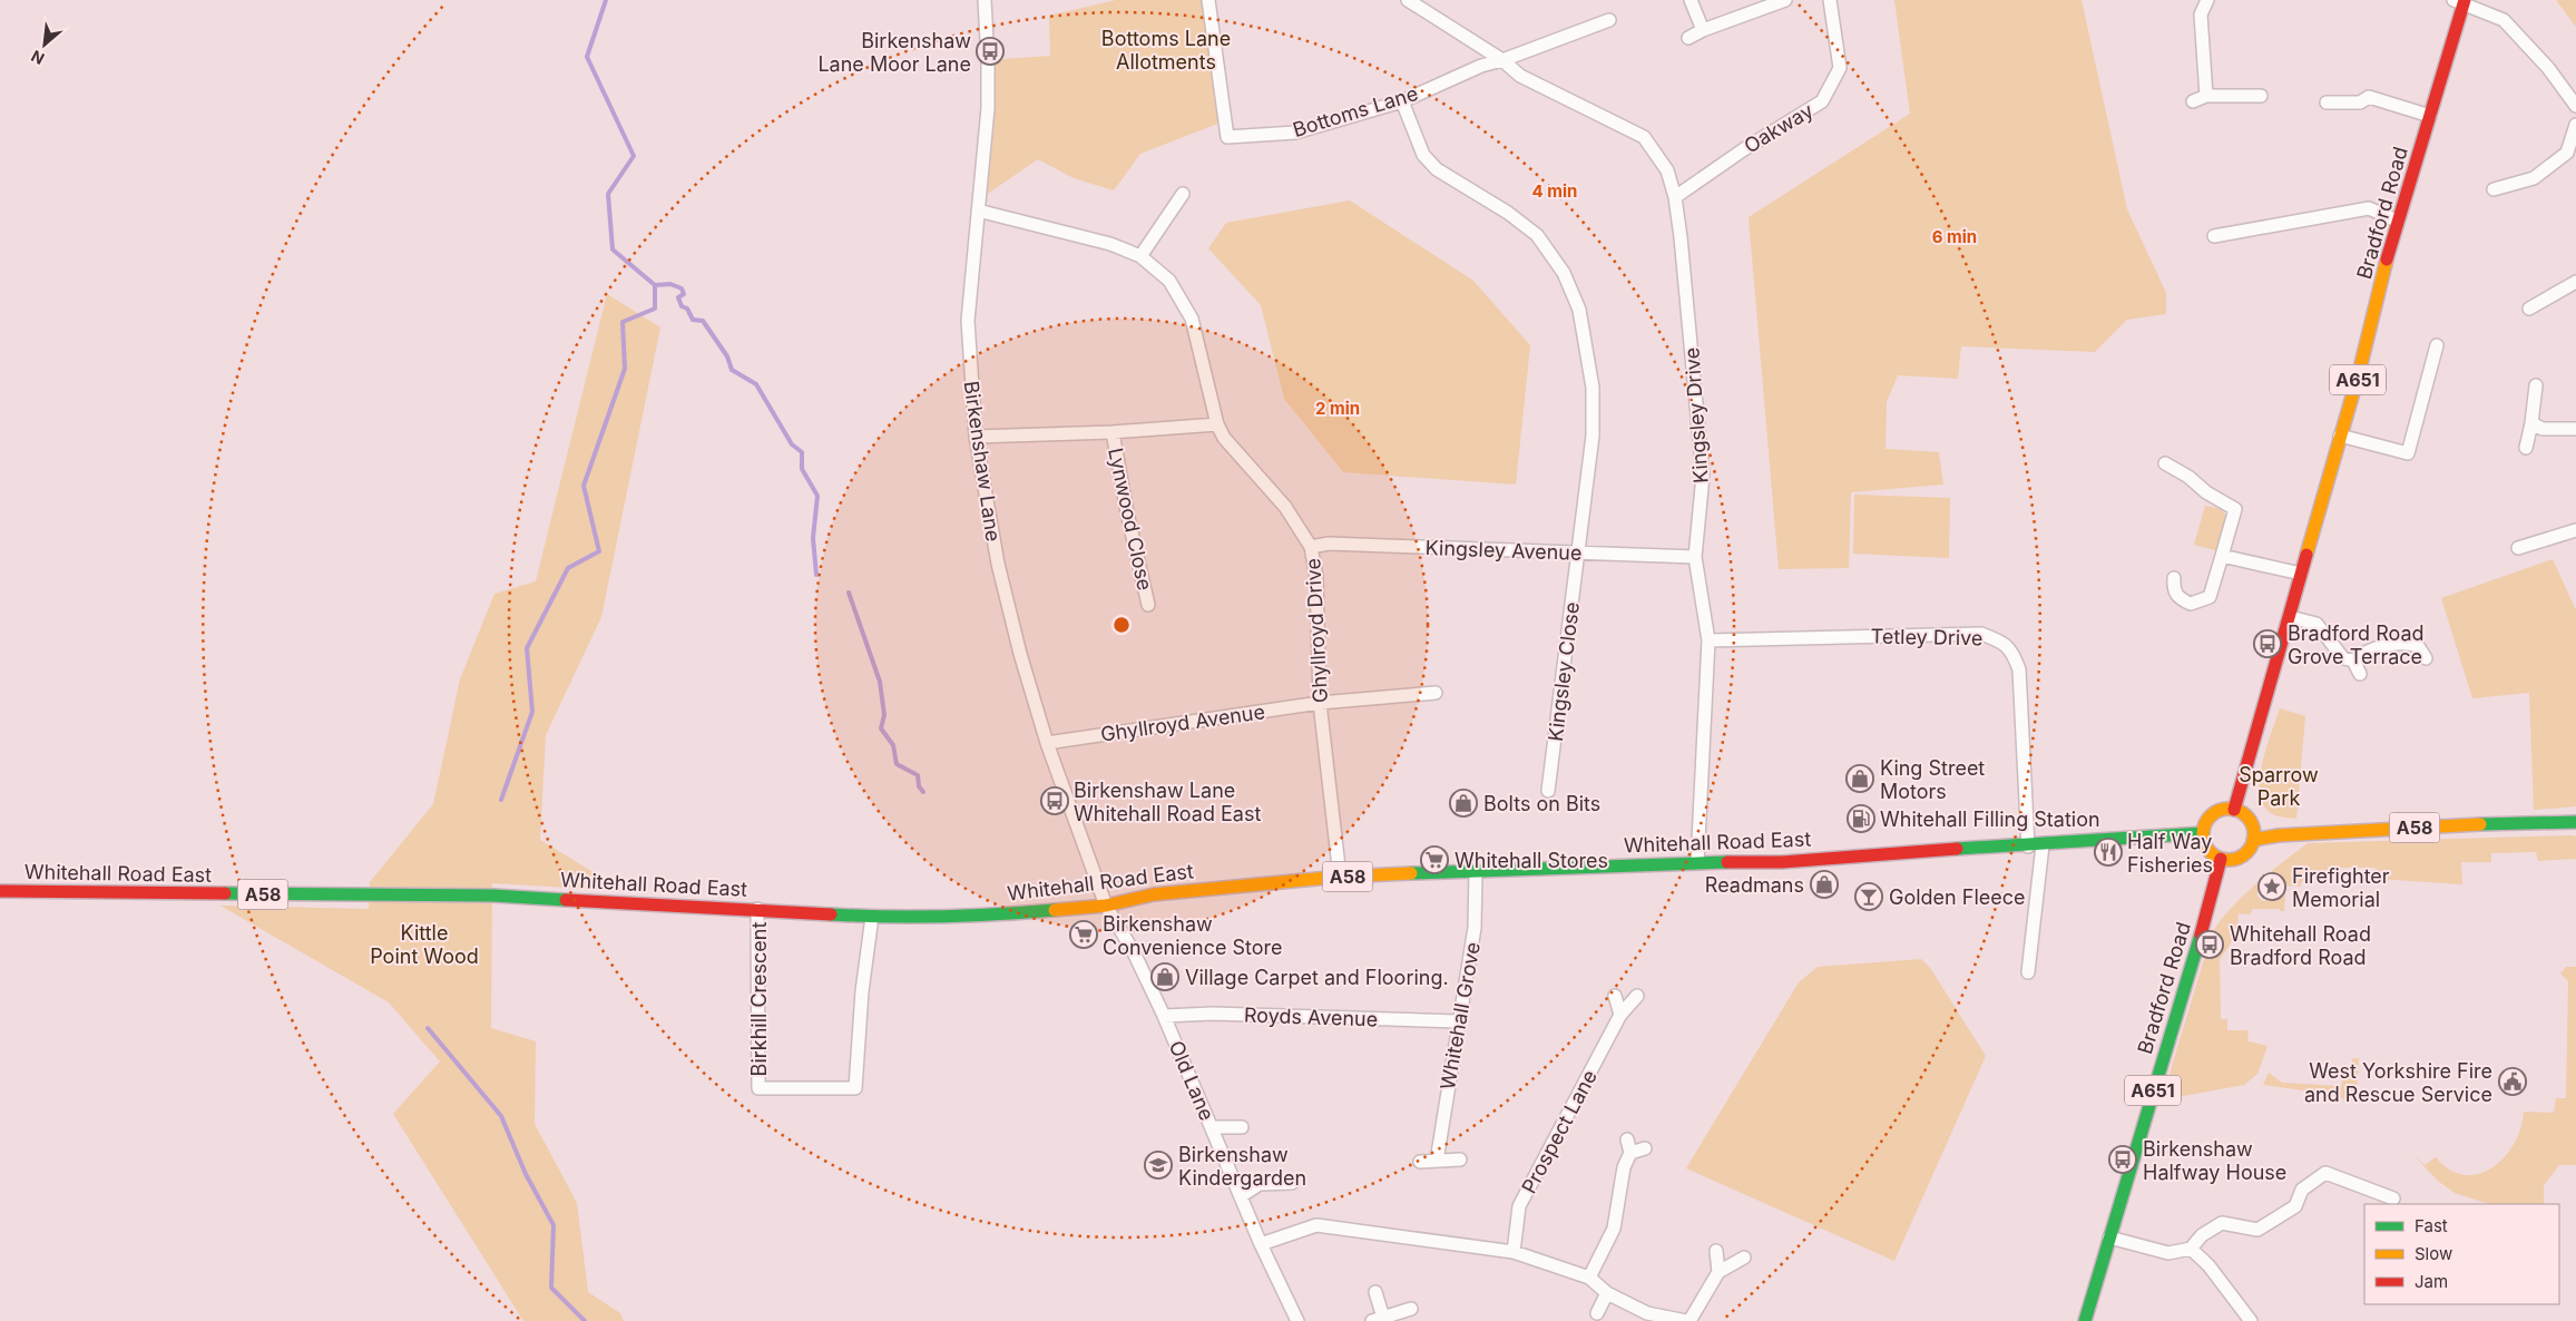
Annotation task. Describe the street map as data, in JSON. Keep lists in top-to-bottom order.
{
  "streets": {
    "main road": [
      "Bradford Road",
      "A651",
      "A58",
      "Whitehall Road East"
    ],
    "street": [
      "Bottoms Lane",
      "Oakway",
      "Kingsley Drive",
      "Birkenshaw Lane",
      "Lynwood Close",
      "Kingsley Avenue",
      "Ghyllroyd Drive",
      "Tetley Drive",
      "Kingsley Close",
      "Ghyllroyd Avenue",
      "Birkhill Crescent",
      "Whitehall Grove",
      "Royds Avenue",
      "Old Lane",
      "Prospect Lane"
    ]
  },
  "crossings": [
    ["Bottoms Lane", "Kingsley Drive"],
    ["Bottoms Lane", "Kingsley Close"],
    ["Oakway", "Kingsley Drive"],
    ["Bradford Road", "A58"],
    ["Bradford Road", "Whitehall Road East"],
    ["Kingsley Drive", "Kingsley Avenue"],
    ["Kingsley Drive", "Tetley Drive"],
    ["Kingsley Drive", "Whitehall Road East"],
    ["Birkenshaw Lane", "Ghyllroyd Drive"],
    ["Birkenshaw Lane", "Ghyllroyd Avenue"],
    ["Birkenshaw Lane", "Whitehall Road East"],
    ["Birkenshaw Lane", "Old Lane"],
    ["Kingsley Avenue", "Ghyllroyd Drive"],
    ["Kingsley Avenue", "Kingsley Close"],
    ["Ghyllroyd Drive", "Ghyllroyd Avenue"],
    ["Ghyllroyd Drive", "Whitehall Road East"],
    ["Tetley Drive", "Whitehall Road East"],
    ["A58", "Whitehall Road East"],
    ["Whitehall Road East", "Birkhill Crescent"],
    ["Whitehall Road East", "Whitehall Grove"],
    ["Whitehall Road East", "Old Lane"],
    ["Whitehall Grove", "Royds Avenue"],
    ["Royds Avenue", "Old Lane"]
  ],
  "parks": ["Bottoms Lane Allotments", "Sparrow Park", "Kittle Point Wood"],
  "places": {
    "bus stop": [
      "Birkenshaw Lane Moor Lane",
      "Bradford Road Grove Terrace",
      "Birkenshaw Lane Whitehall Road East",
      "Whitehall Road Bradford Road",
      "Birkenshaw Halfway House"
    ],
    "shop": [
      "King Street Motors",
      "Bolts on Bits",
      "Readmans",
      "Village Carpet and Flooring."
    ],
    "fuel station": ["Whitehall Filling Station"],
    "restaurant": ["Half Way Fisheries"],
    "supermarket": ["Whitehall Stores", "Birkenshaw Convenience Store"],
    "place": ["Firefighter Memorial"],
    "bar": ["Golden Fleece"],
    "public building": ["West Yorkshire Fire and Rescue Service"],
    "school or university": ["Birkenshaw Kindergarden"]
  },
  "legend": ["Fast", "Slow", "Jam"],
  "north": "bottom left",
  "rings": ["4 min", "6 min", "2 min"]
}
